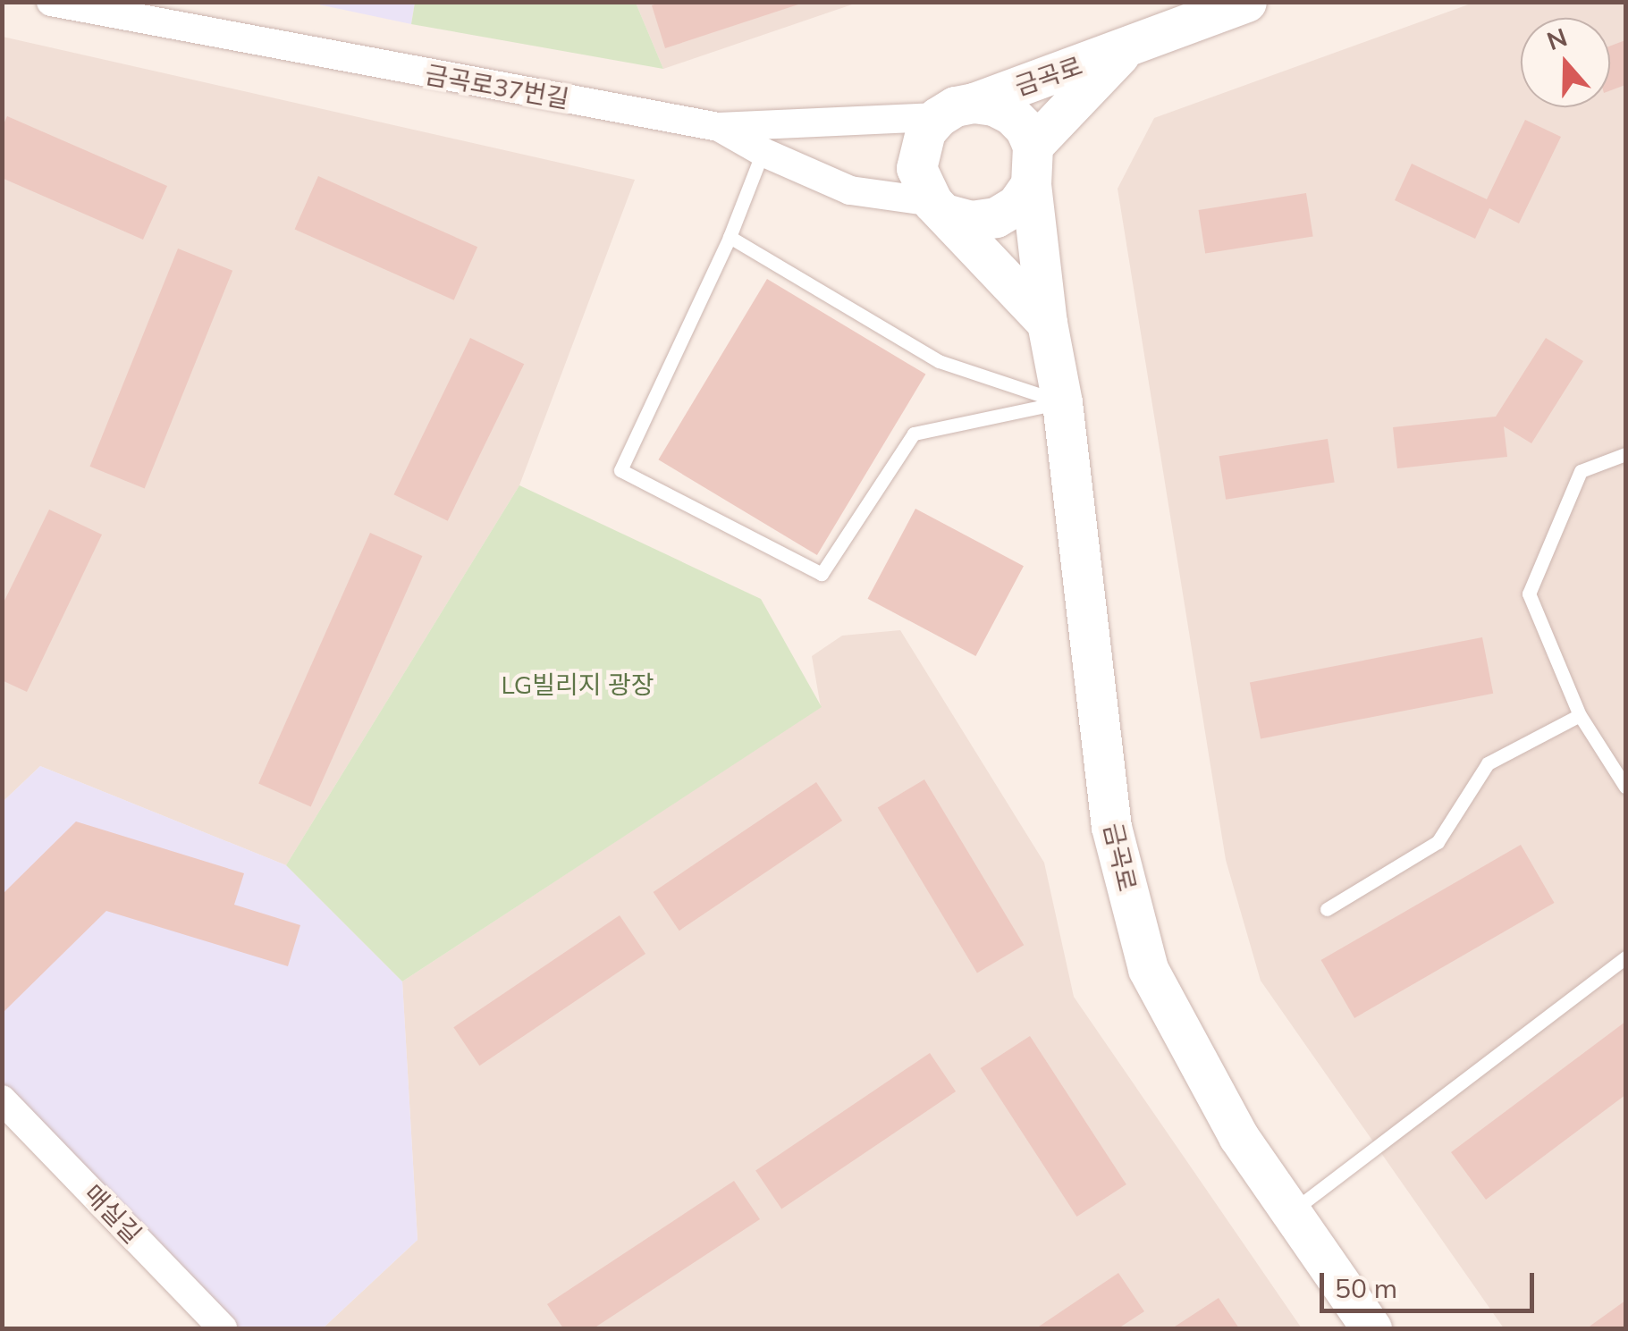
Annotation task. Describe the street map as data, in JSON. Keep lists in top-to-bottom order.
{
  "streets": {
    "main road": ["금곡로"],
    "street": ["금곡로37번길", "매실길"]
  },
  "crossings": [
    ["금곡로", "금곡로37번길"]
  ],
  "parks": ["LG빌리지 광장"],
  "scale_bar": "50 m",
  "north": "top"
}
